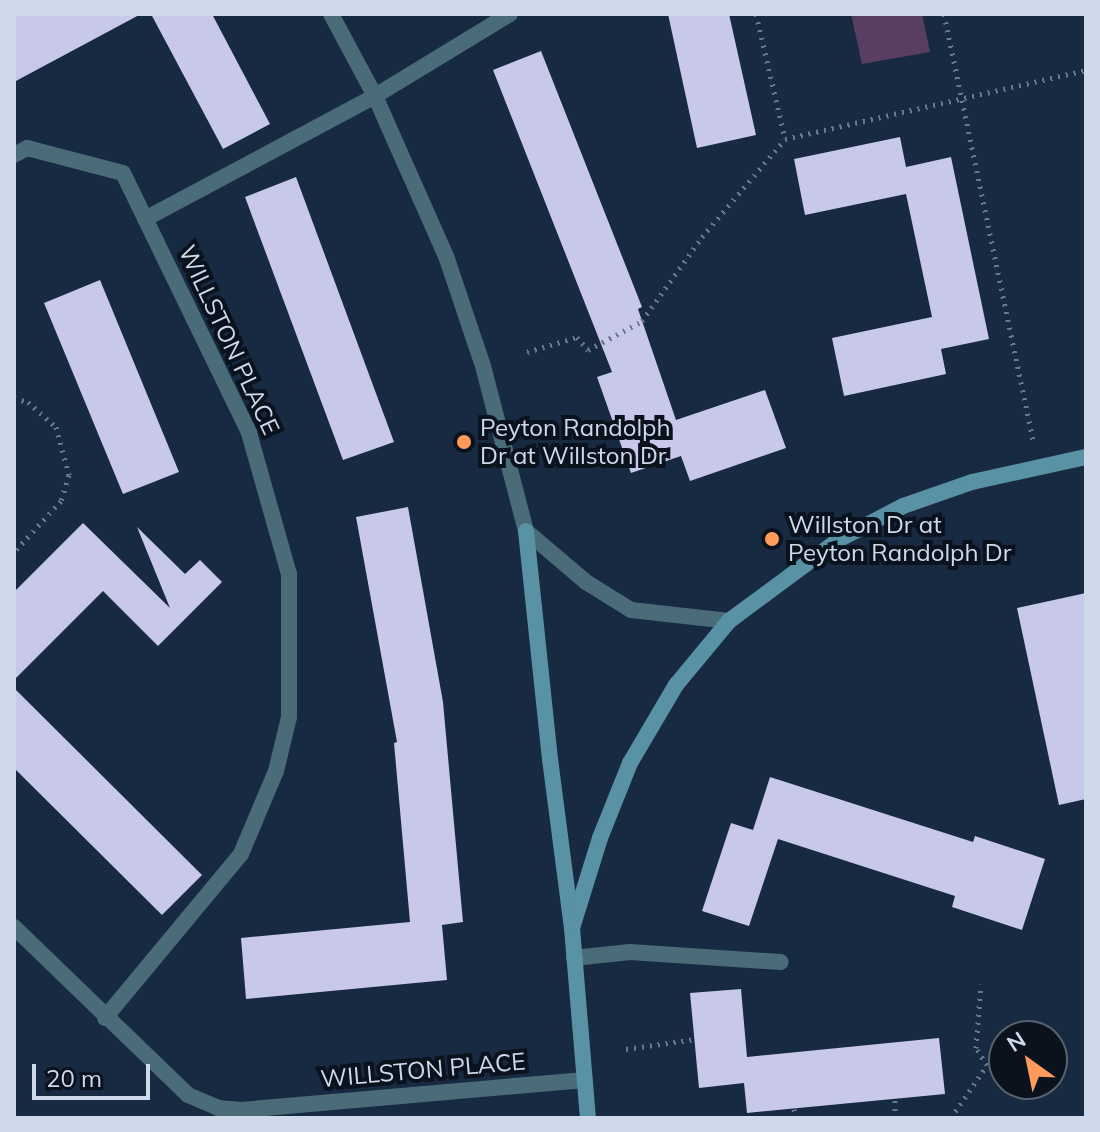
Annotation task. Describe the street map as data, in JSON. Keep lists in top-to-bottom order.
{
  "streets": {
    "street": ["WILLSTON PLACE"]
  },
  "places": ["Peyton Randolph Dr at Willston Dr", "Willston Dr at Peyton Randolph Dr"],
  "scale_bar": "20 m",
  "north": "top left"
}
